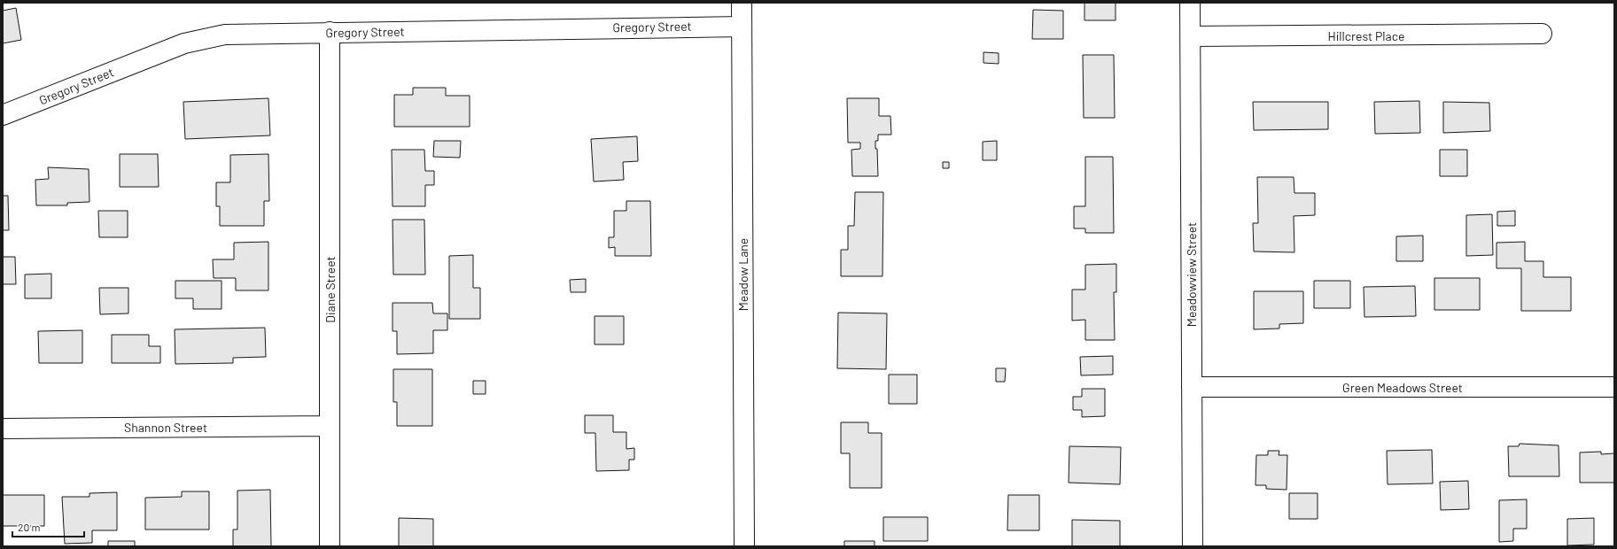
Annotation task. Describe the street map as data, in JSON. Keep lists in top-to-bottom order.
{
  "streets": {
    "street": [
      "Gregory Street",
      "Hillcrest Place",
      "Meadow Lane",
      "Meadowview Street",
      "Diane Street",
      "Green Meadows Street",
      "Shannon Street"
    ]
  },
  "crossings": [
    ["Gregory Street", "Meadow Lane"],
    ["Gregory Street", "Diane Street"],
    ["Hillcrest Place", "Meadowview Street"],
    ["Meadowview Street", "Green Meadows Street"],
    ["Diane Street", "Shannon Street"]
  ],
  "scale_bar": "20 m"
}
